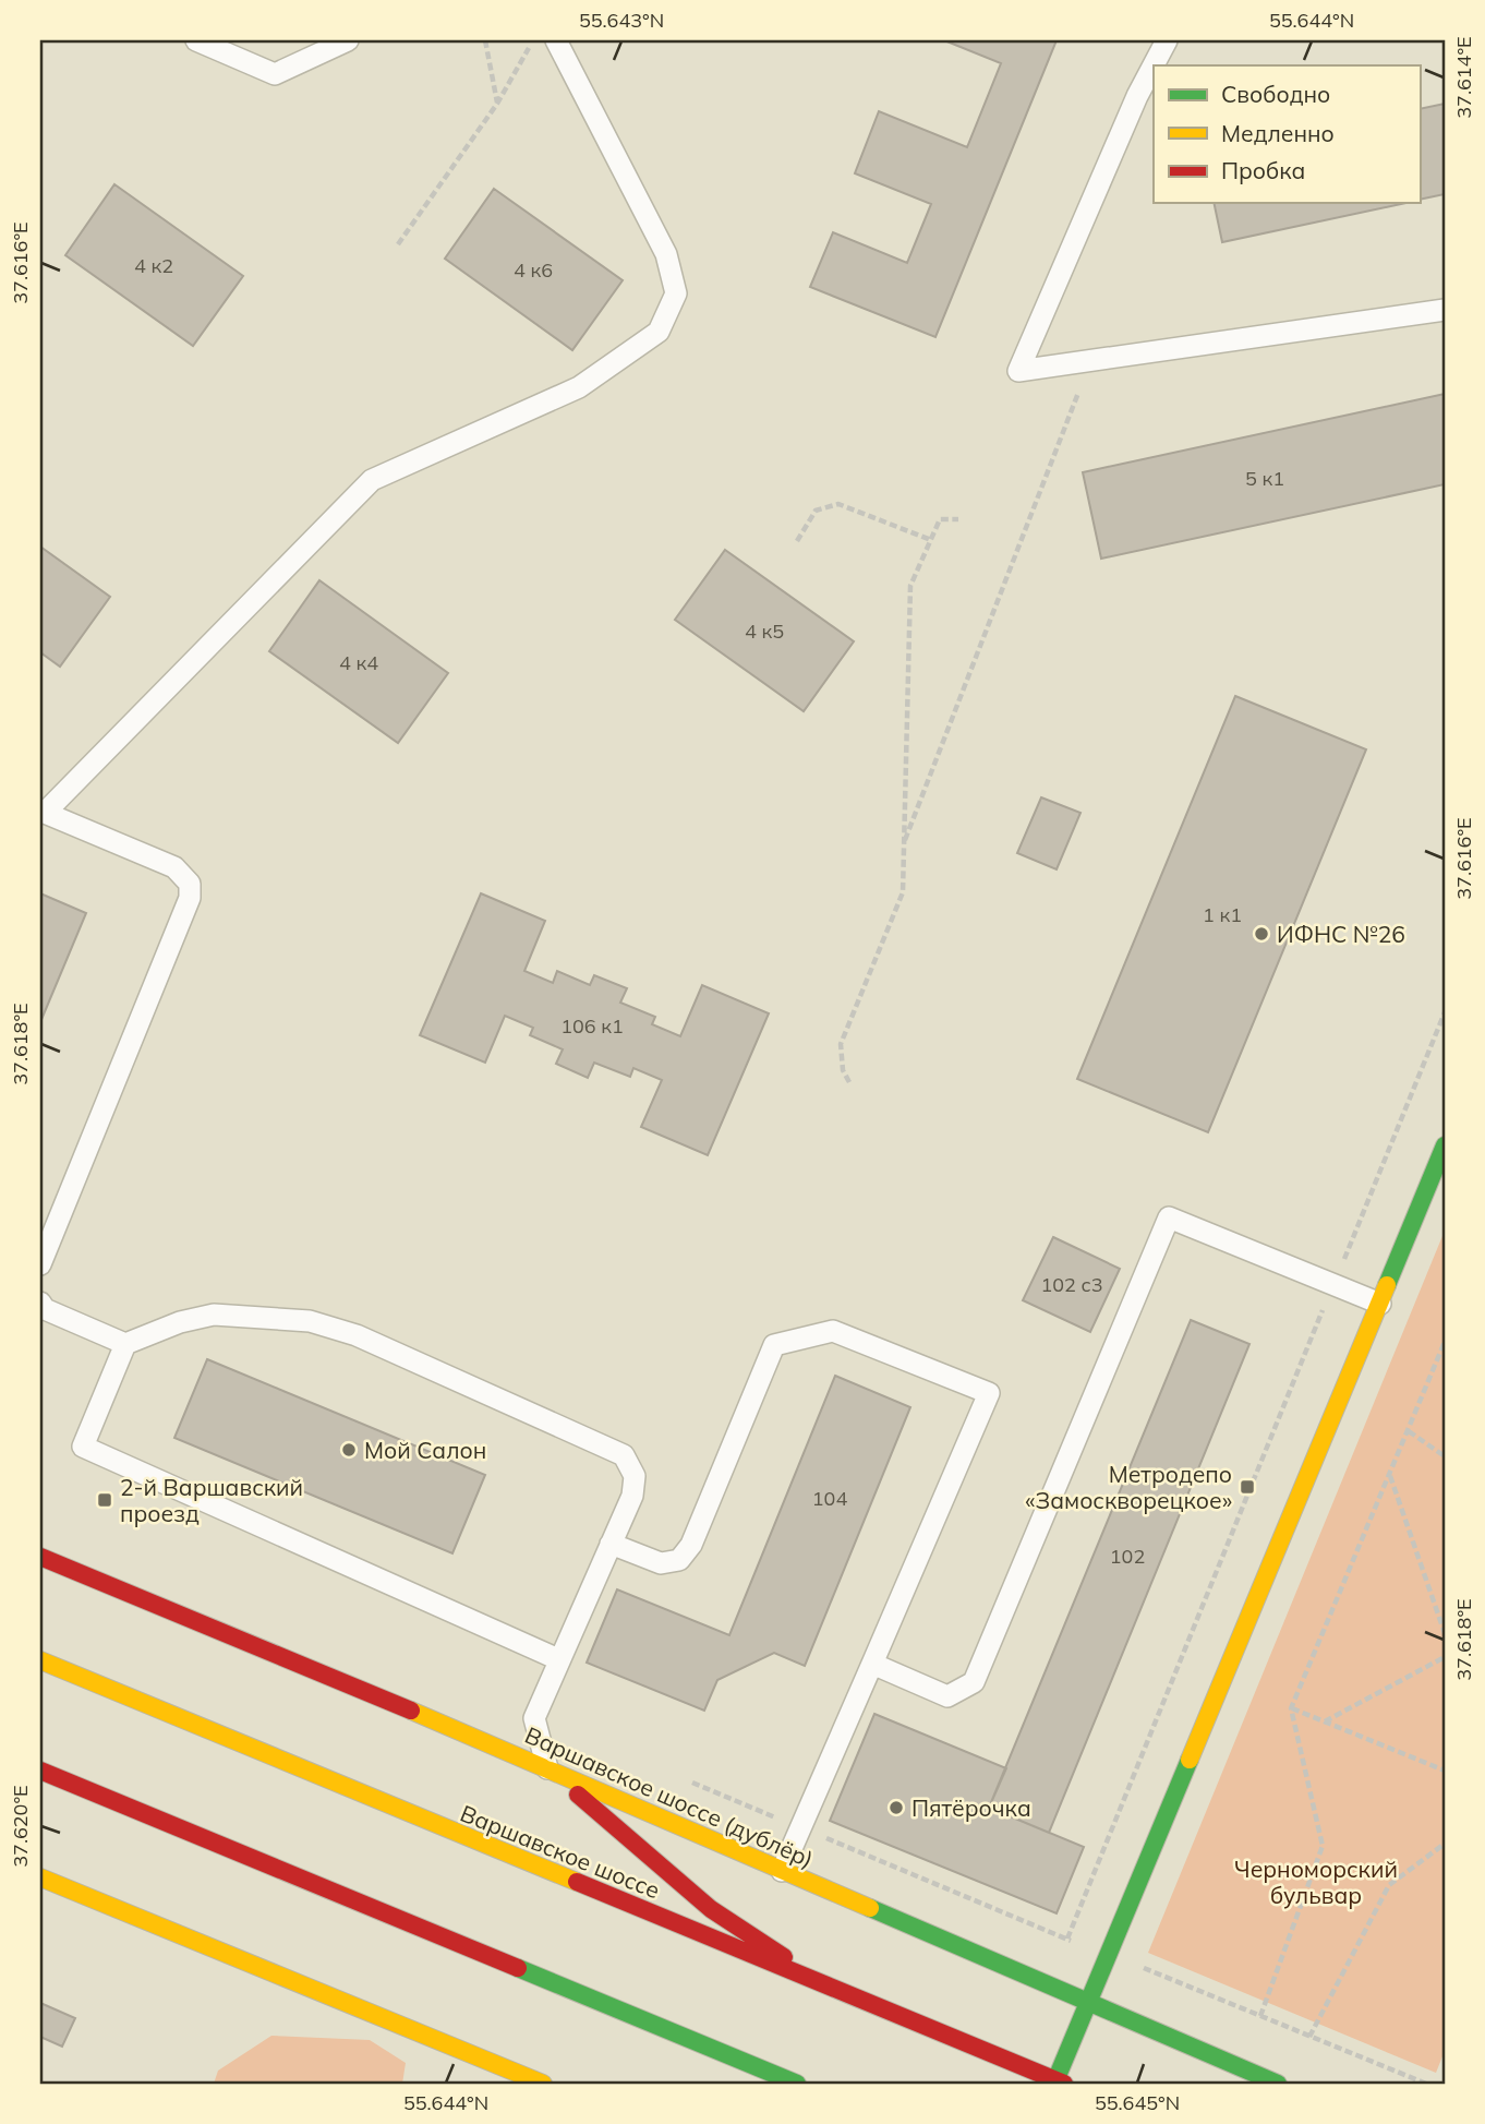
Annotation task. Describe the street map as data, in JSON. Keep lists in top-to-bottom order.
{
  "streets": {
    "main road": ["Варшавское шоссе (дублёр)", "Варшавское шоссе"]
  },
  "parks": ["Черноморский бульвар"],
  "places": {
    "other": ["ИФНС №26", "Мой Салон", "Пятёрочка"],
    "transit": ["Метродепо «Замоскворецкое»", "2-й Варшавский проезд"]
  },
  "house_numbers": [
    "4 к2",
    "4 к6",
    "5 к1",
    "4 к5",
    "4 к4",
    "1 к1",
    "106 к1",
    "102 с3",
    "104",
    "102"
  ],
  "legend": ["Свободно", "Медленно", "Пробка"],
  "coordinates": [
    "55.643°N",
    "55.644°N",
    "37.614°E",
    "37.616°E",
    "37.618°E",
    "37.620°E",
    "55.645°N"
  ]
}
